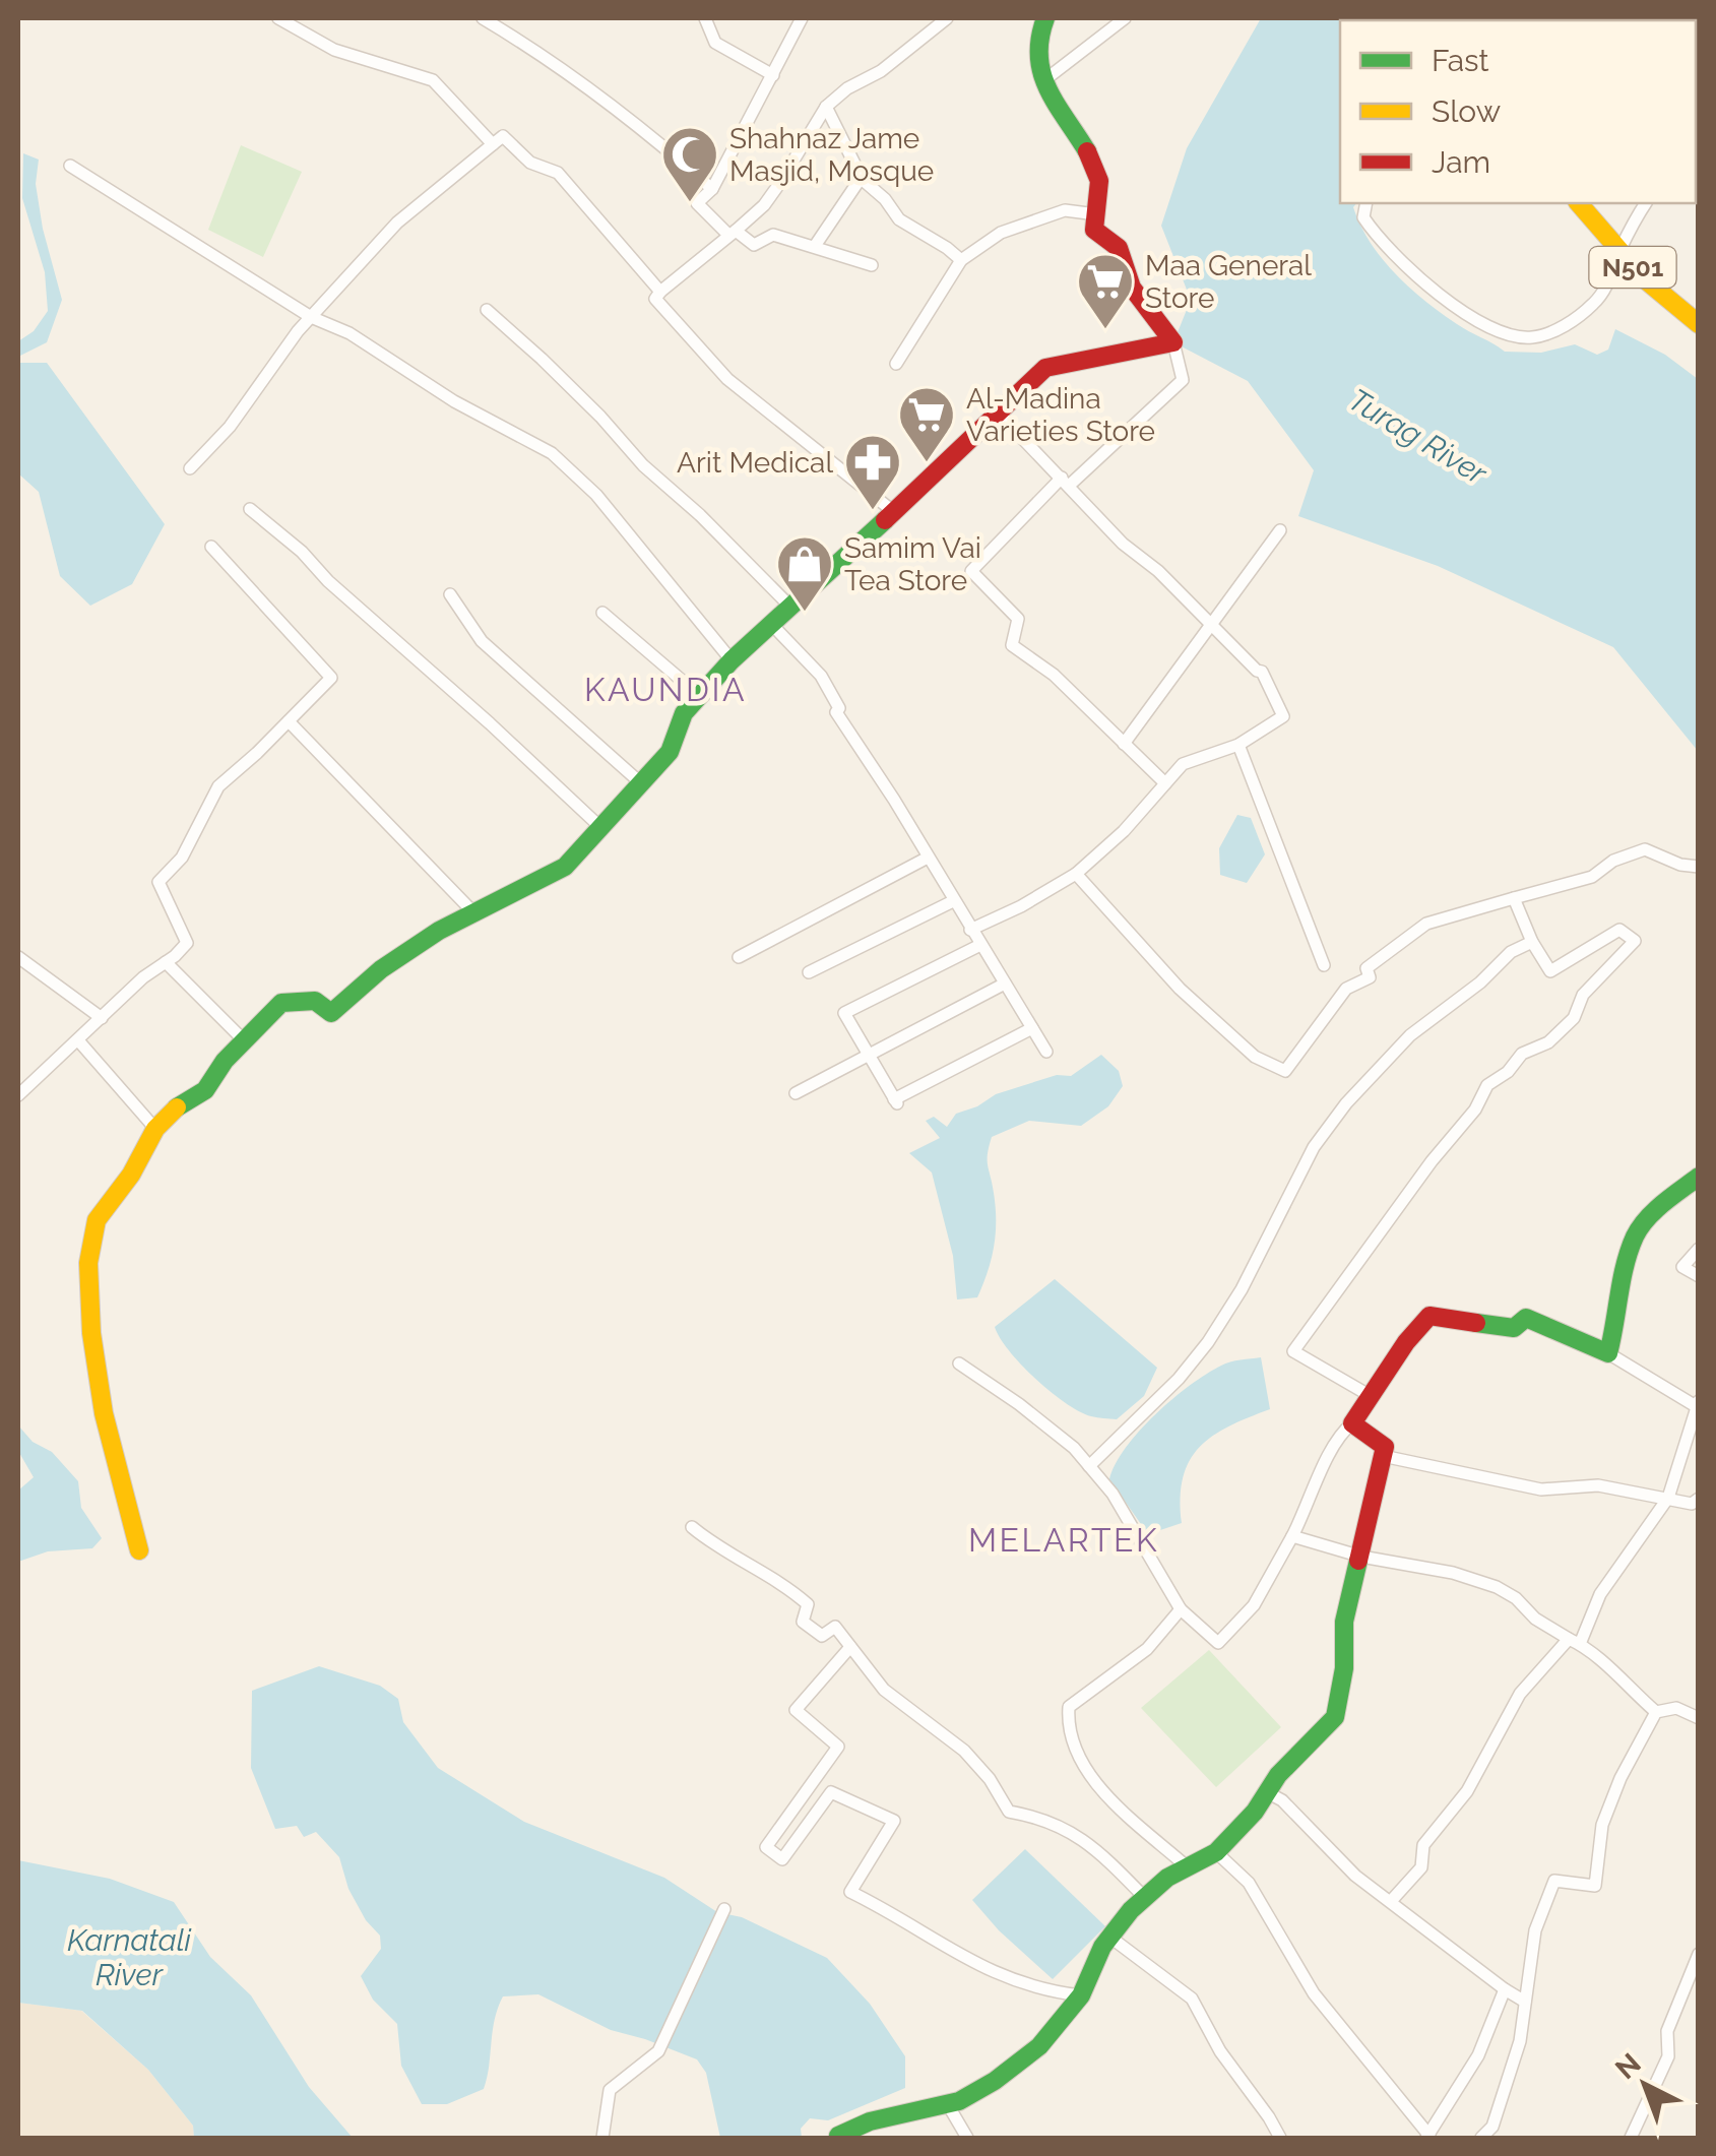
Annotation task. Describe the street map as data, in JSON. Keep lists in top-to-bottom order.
{
  "streets": {
    "main road": ["N501"]
  },
  "districts": ["KAUNDIA", "MELARTEK"],
  "water": ["Turag River", "Karnatali River"],
  "places": {
    "mosque": ["Shahnaz Jame Masjid, Mosque"],
    "supermarket": ["Maa General Store", "Al-Madina Varieties Store"],
    "pharmacy": ["Arit Medical"],
    "shop": ["Samim Vai Tea Store"]
  },
  "legend": ["Fast", "Slow", "Jam"],
  "north": "top left"
}
